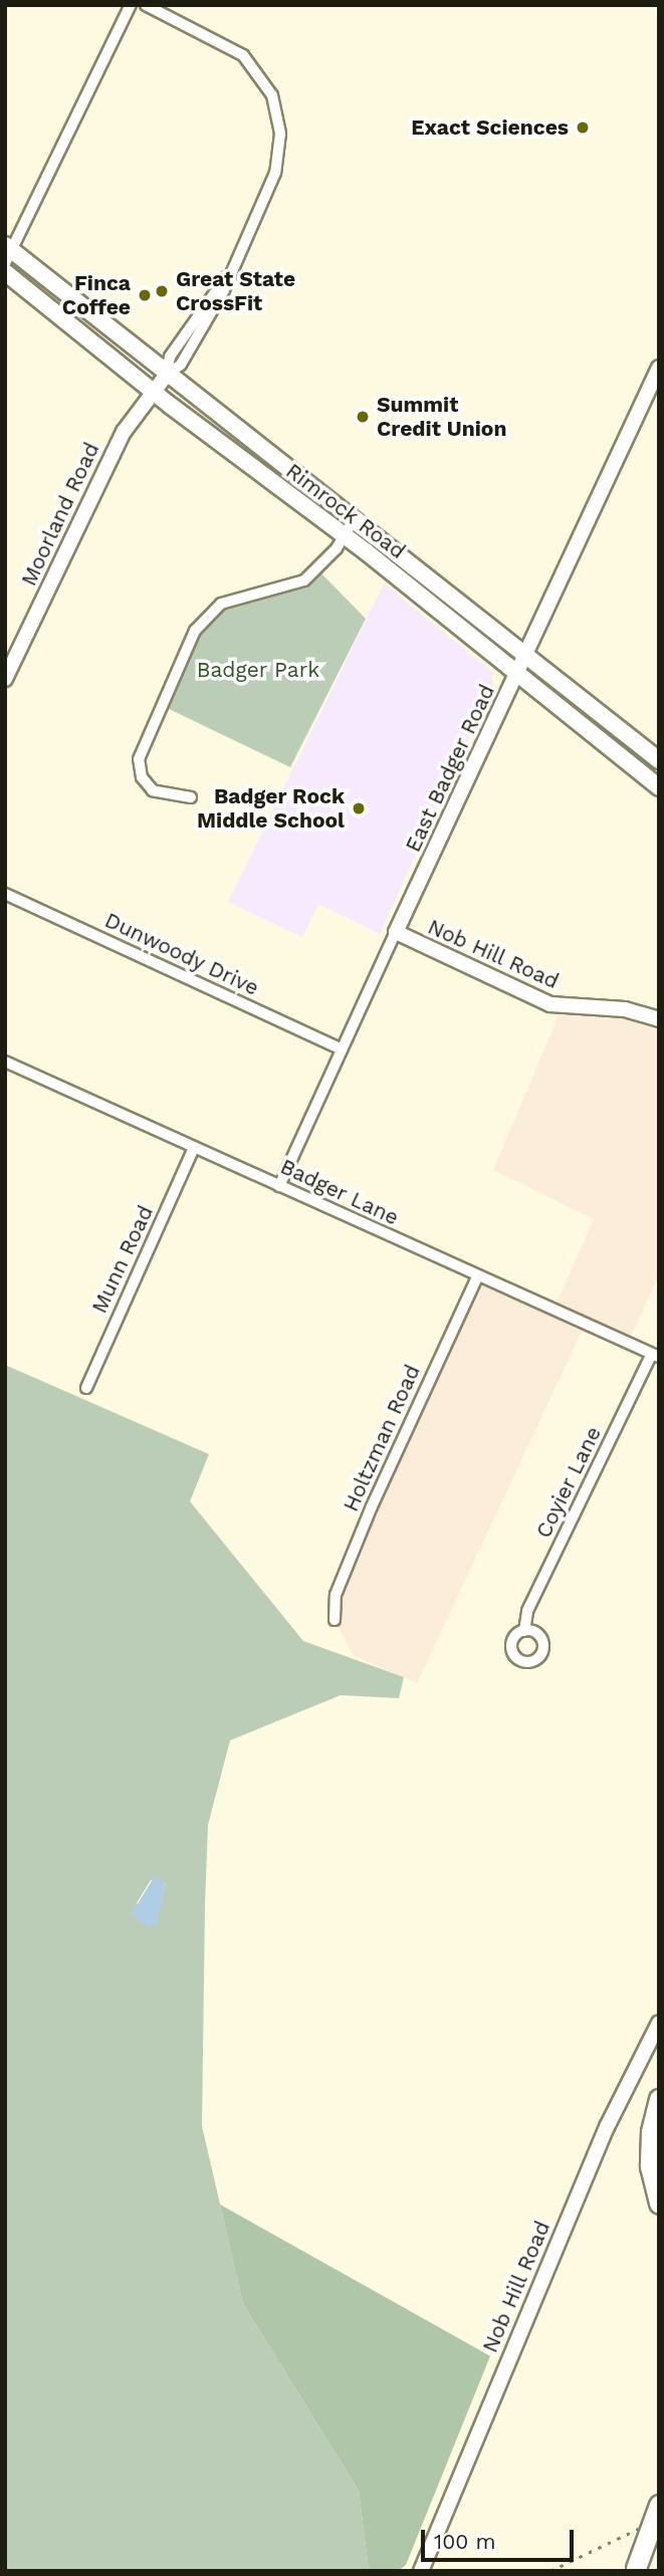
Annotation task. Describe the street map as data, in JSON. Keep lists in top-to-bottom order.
{
  "streets": {
    "main road": ["Rimrock Road"],
    "street": [
      "Moorland Road",
      "East Badger Road",
      "Dunwoody Drive",
      "Nob Hill Road",
      "Badger Lane",
      "Munn Road",
      "Holtzman Road",
      "Coyier Lane"
    ]
  },
  "crossings": [
    ["Rimrock Road", "Moorland Road"],
    ["Rimrock Road", "East Badger Road"],
    ["East Badger Road", "Dunwoody Drive"],
    ["East Badger Road", "Nob Hill Road"],
    ["East Badger Road", "Badger Lane"],
    ["Badger Lane", "Munn Road"],
    ["Badger Lane", "Holtzman Road"],
    ["Badger Lane", "Coyier Lane"]
  ],
  "parks": ["Badger Park"],
  "places": [
    "Exact Sciences",
    "Great State CrossFit",
    "Finca Coffee",
    "Summit Credit Union",
    "Badger Rock Middle School"
  ],
  "scale_bar": "100 m"
}
